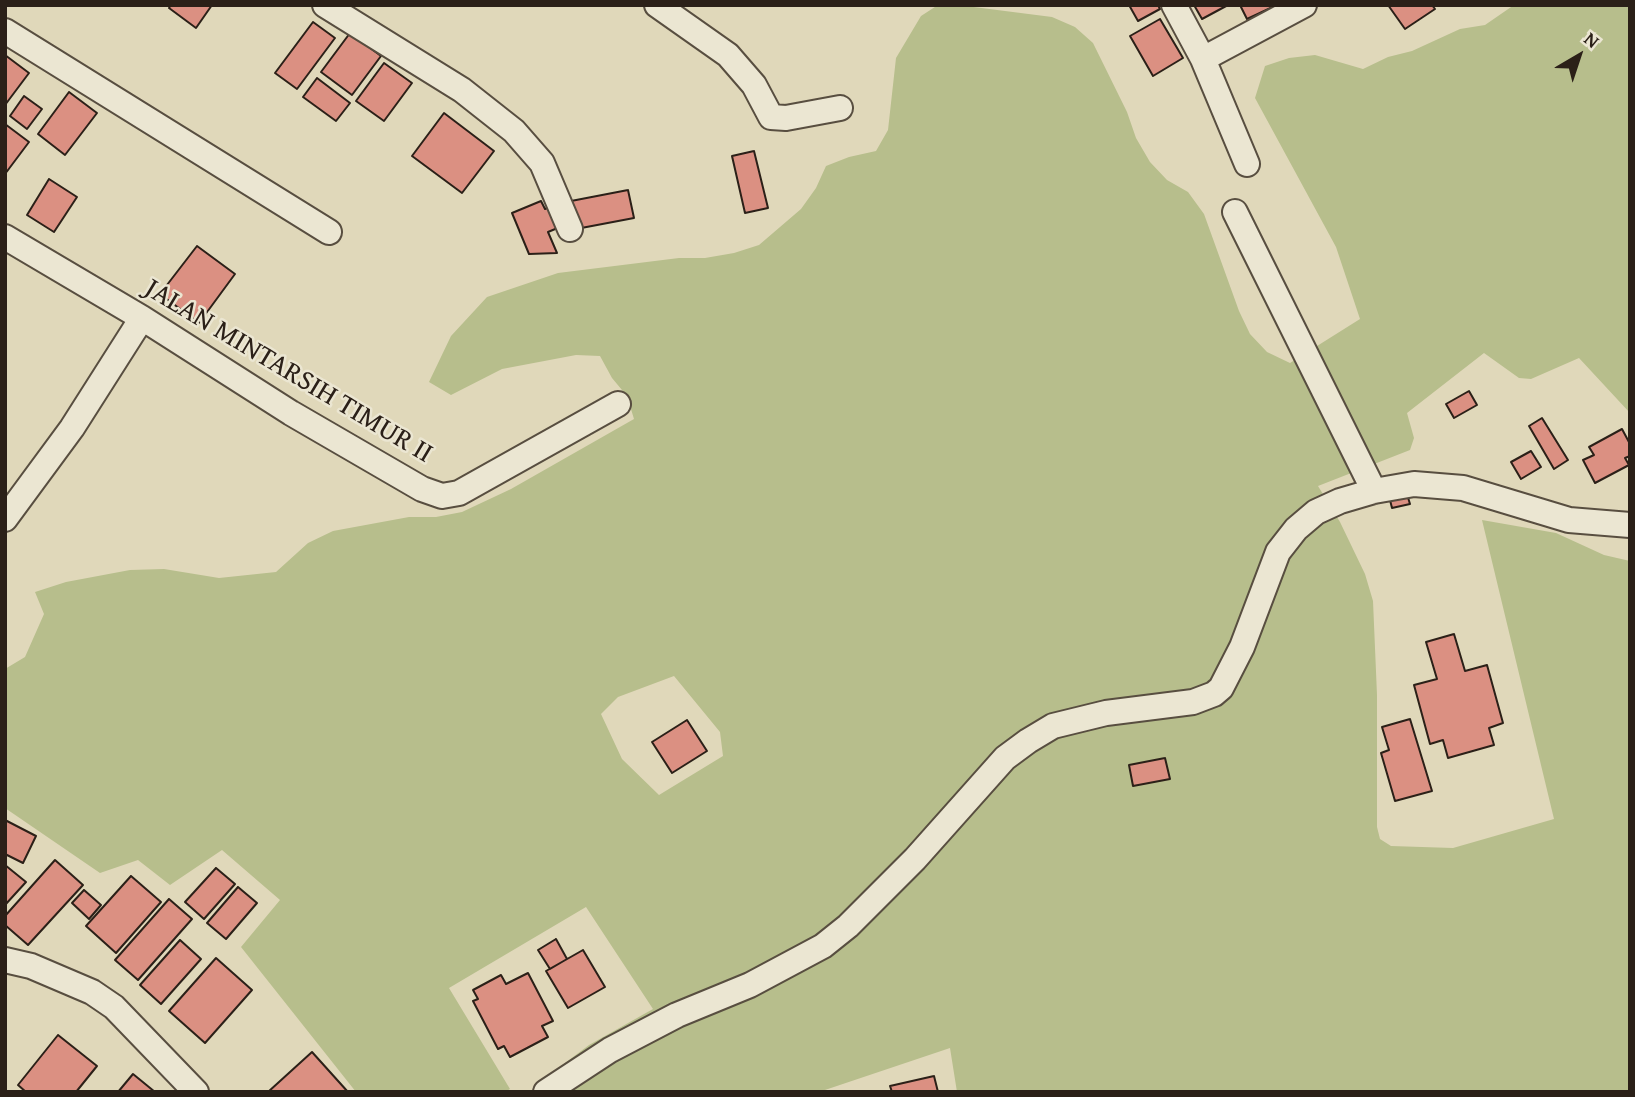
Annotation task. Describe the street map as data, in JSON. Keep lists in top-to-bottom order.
{
  "streets": {
    "street": ["JALAN MINTARSIH TIMUR II"]
  },
  "north": "top right"
}
